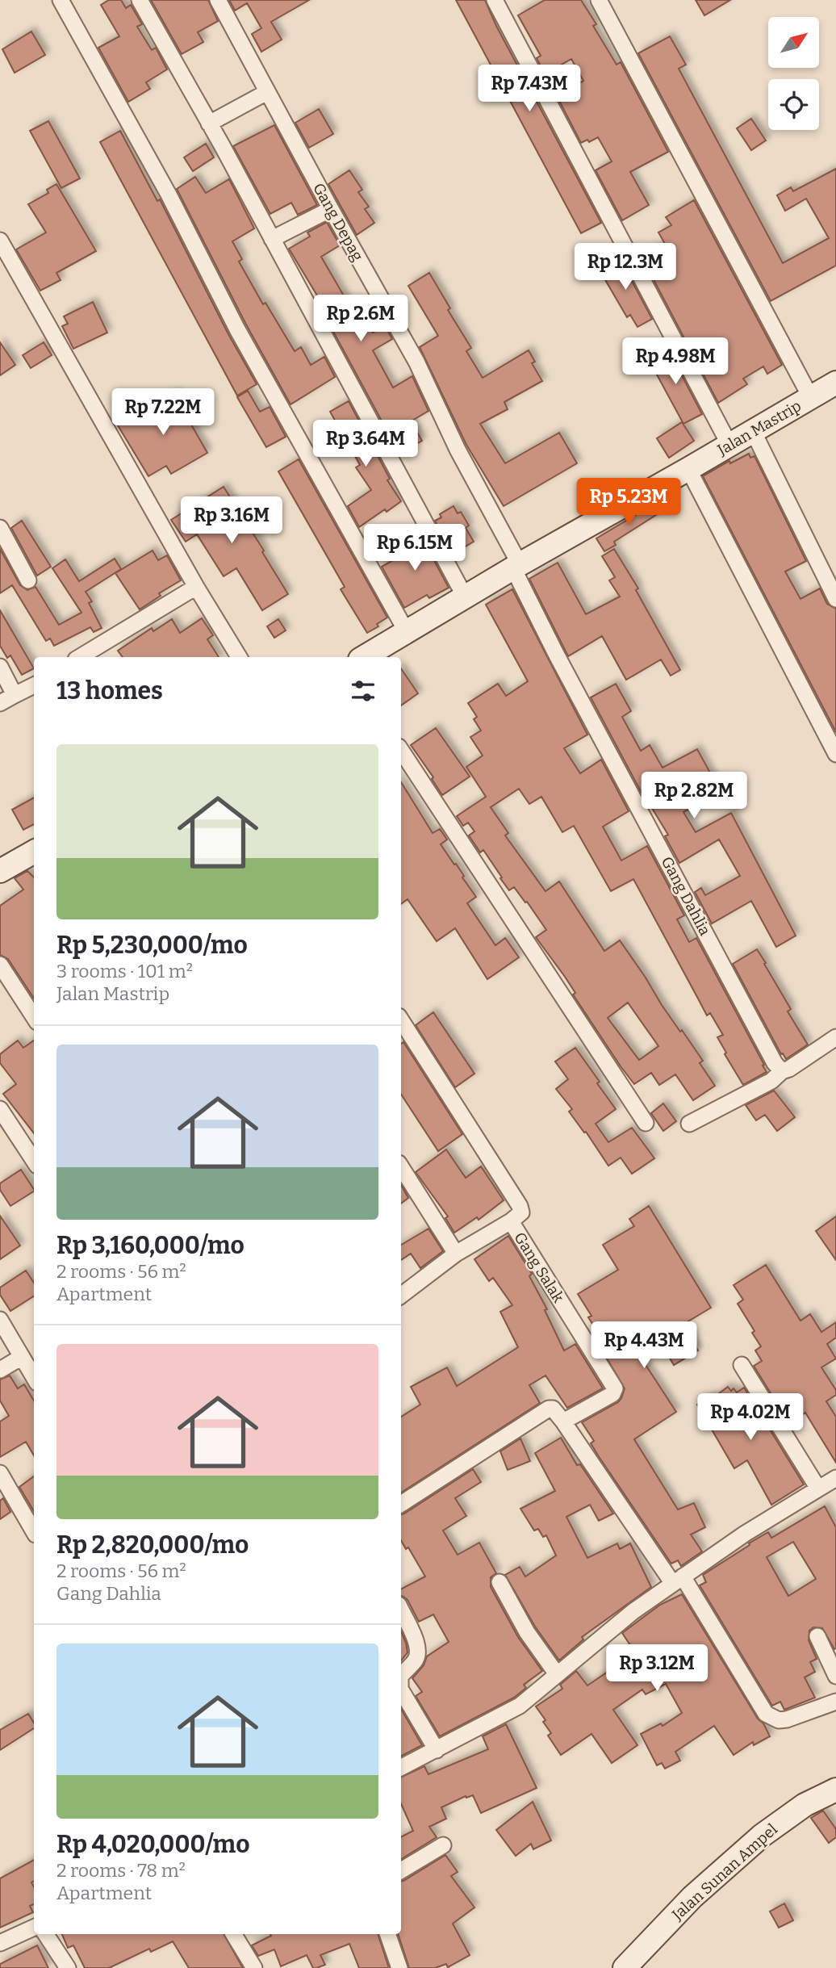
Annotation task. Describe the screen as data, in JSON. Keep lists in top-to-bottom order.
{
  "streets": {
    "main road": ["Jalan Mastrip", "Jalan Sunan Ampel"],
    "street": ["Gang Depag", "Gang Dahlia", "Gang Salak"]
  },
  "crossings": [
    ["Gang Depag", "Jalan Mastrip"],
    ["Gang Depag", "Gang Dahlia"],
    ["Jalan Mastrip", "Gang Dahlia"]
  ],
  "north": "top right",
  "page": {
    "price": [
      "Rp 7.43M",
      "Rp 12.3M",
      "Rp 2.6M",
      "Rp 4.98M",
      "Rp 7.22M",
      "Rp 3.64M",
      "Rp 5.23M",
      "Rp 3.16M",
      "Rp 6.15M",
      "Rp 2.82M",
      "Rp 4.43M",
      "Rp 4.02M",
      "Rp 3.12M"
    ],
    "heading": "13 homes",
    "list": [
      {
        "name": "Rp 5,230,000/mo",
        "note": "3 rooms · 101 m² · Jalan Mastrip"
      },
      {
        "name": "Rp 3,160,000/mo",
        "note": "2 rooms · 56 m² · Apartment"
      },
      {
        "name": "Rp 2,820,000/mo",
        "note": "2 rooms · 56 m² · Gang Dahlia"
      },
      {
        "name": "Rp 4,020,000/mo",
        "note": "2 rooms · 78 m² · Apartment"
      }
    ]
  }
}
